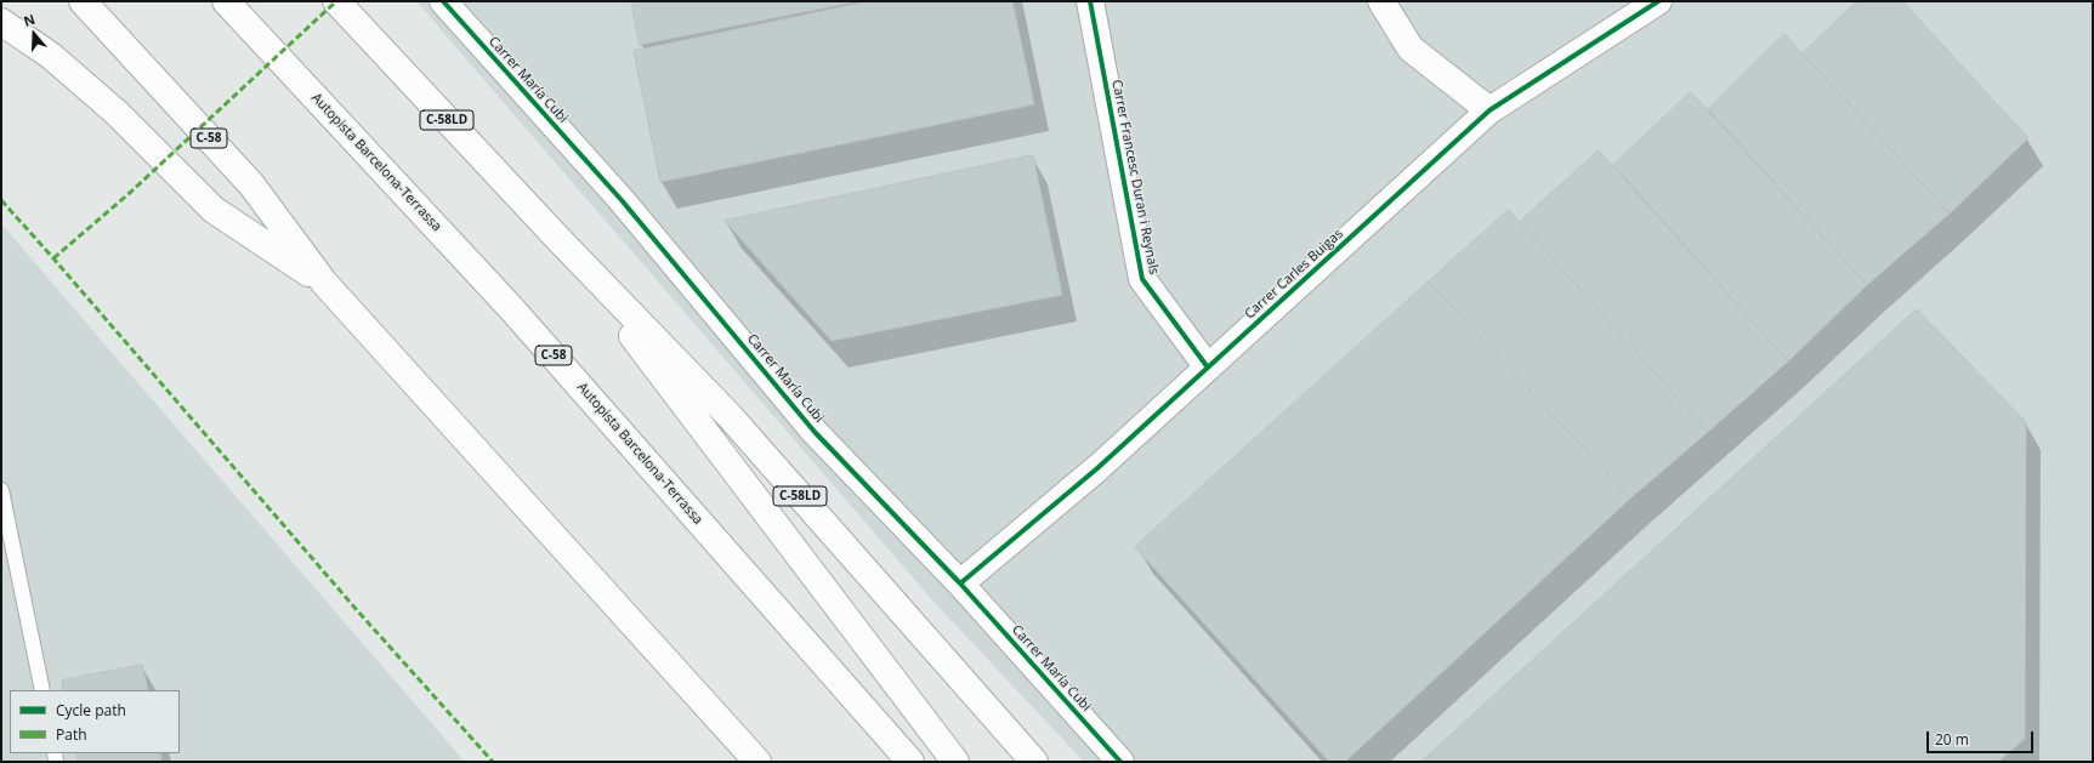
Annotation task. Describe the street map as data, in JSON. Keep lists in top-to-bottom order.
{
  "streets": {
    "main road": [
      "Carrer María Cubi",
      "C-58LD",
      "C-58",
      "Autopista Barcelona-Terrassa",
      "Carrer Francesc Duran i Reynals",
      "Carrer Carles Buigas"
    ]
  },
  "crossings": [
    ["Carrer María Cubi", "Carrer Carles Buigas"],
    ["Carrer Francesc Duran i Reynals", "Carrer Carles Buigas"]
  ],
  "legend": ["Cycle path", "Path"],
  "scale_bar": "20 m",
  "north": "top"
}
